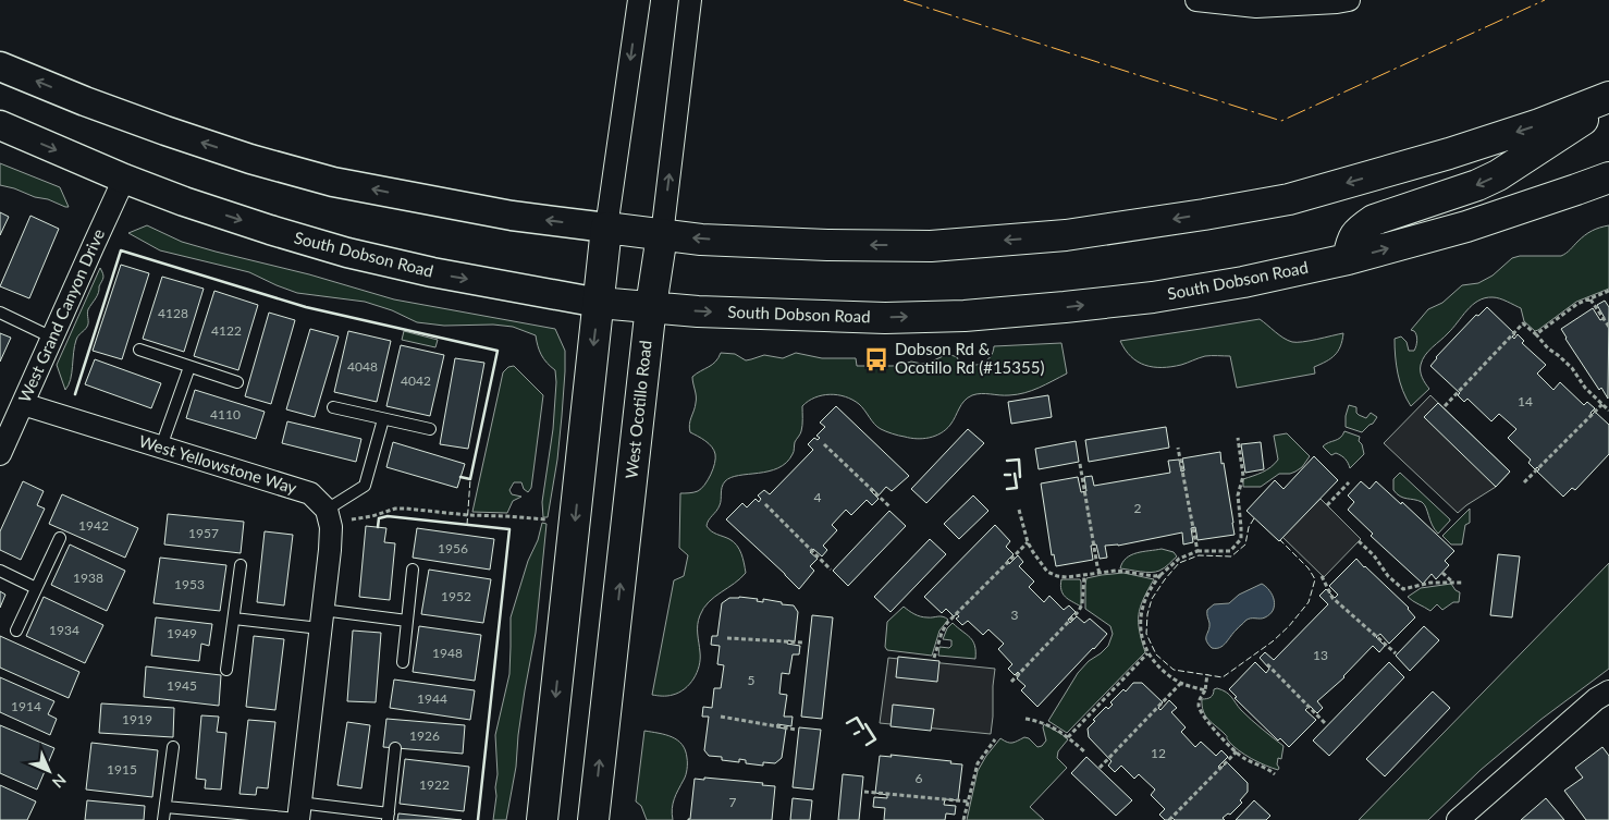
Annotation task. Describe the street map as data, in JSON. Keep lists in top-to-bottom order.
{
  "streets": {
    "main road": ["South Dobson Road", "West Ocotillo Road"],
    "street": ["West Grand Canyon Drive", "West Yellowstone Way"]
  },
  "crossings": [
    ["South Dobson Road", "West Grand Canyon Drive"],
    ["South Dobson Road", "West Ocotillo Road"],
    ["West Grand Canyon Drive", "West Yellowstone Way"]
  ],
  "places": {
    "bus stop": ["Dobson Rd & Ocotillo Rd (#15355)"]
  },
  "house_numbers": [
    "4128",
    "4122",
    "4048",
    "4042",
    "14",
    "4110",
    "4",
    "2",
    "1942",
    "1957",
    "1956",
    "1938",
    "1953",
    "1952",
    "3",
    "1934",
    "1949",
    "1948",
    "13",
    "5",
    "1945",
    "1944",
    "1914",
    "1919",
    "1926",
    "12",
    "1915",
    "6",
    "1922",
    "7"
  ],
  "north": "bottom right"
}
